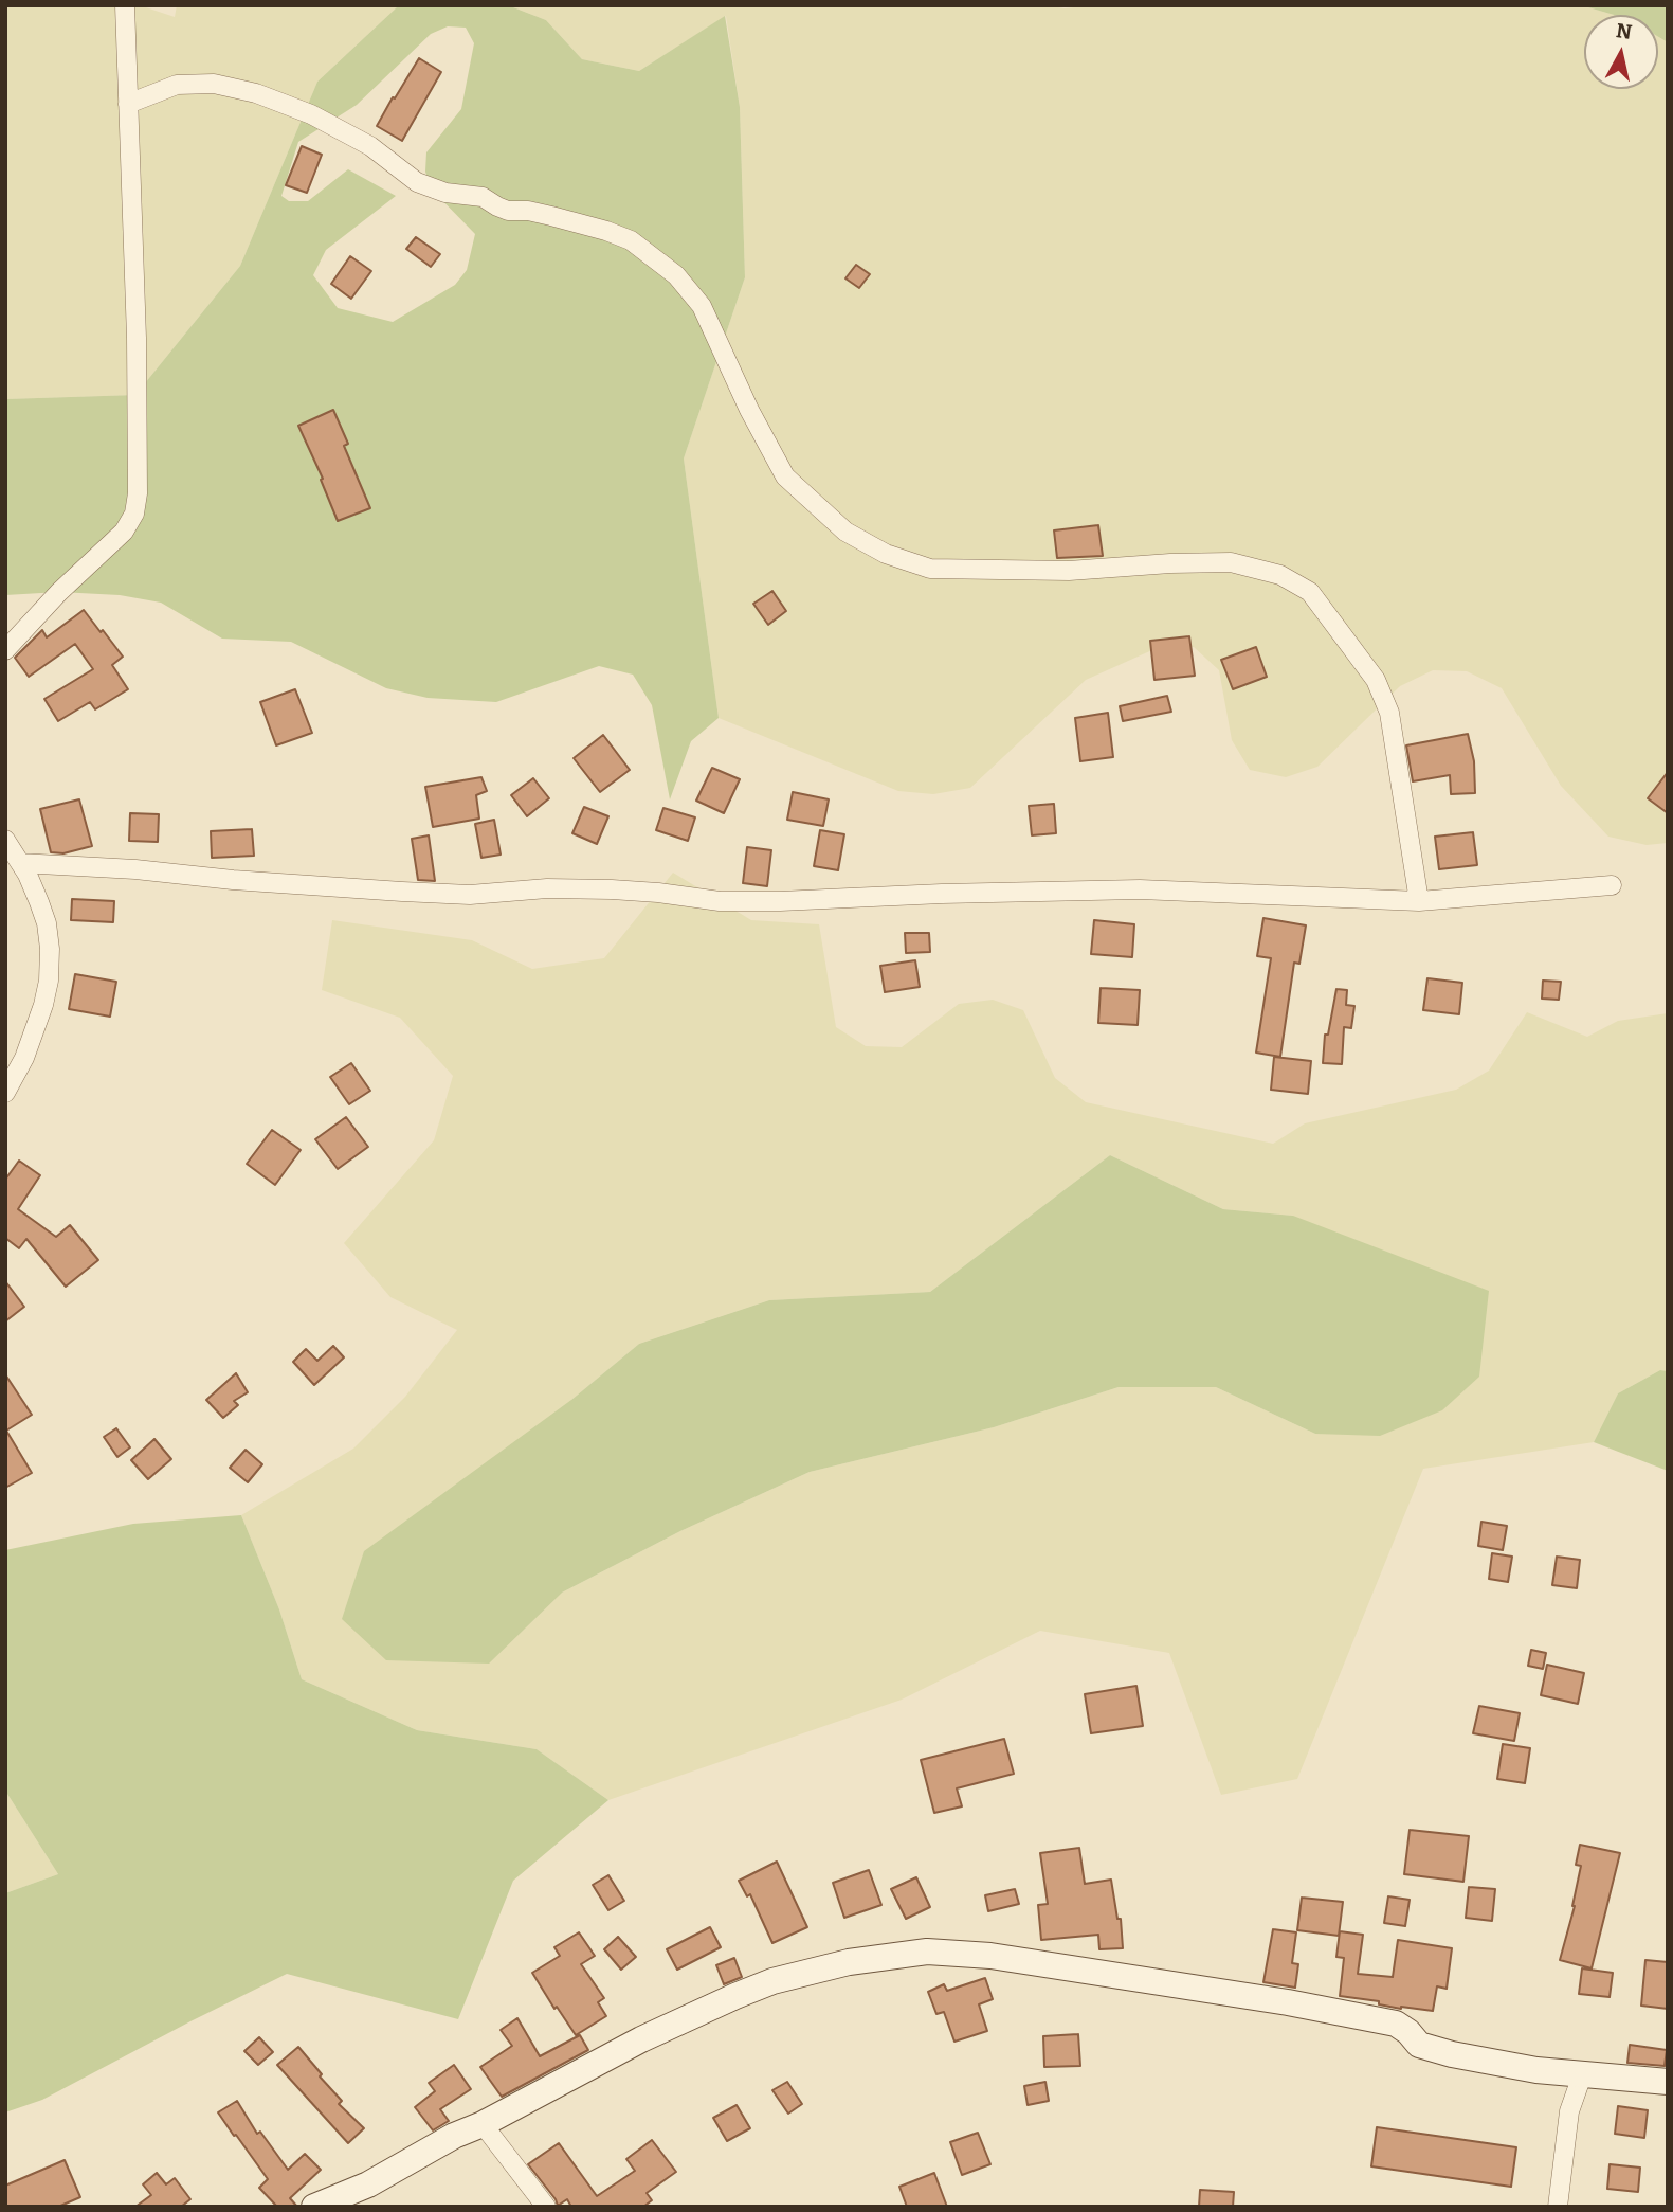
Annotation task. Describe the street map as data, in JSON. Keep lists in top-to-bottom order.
{
  "north": "top"
}
